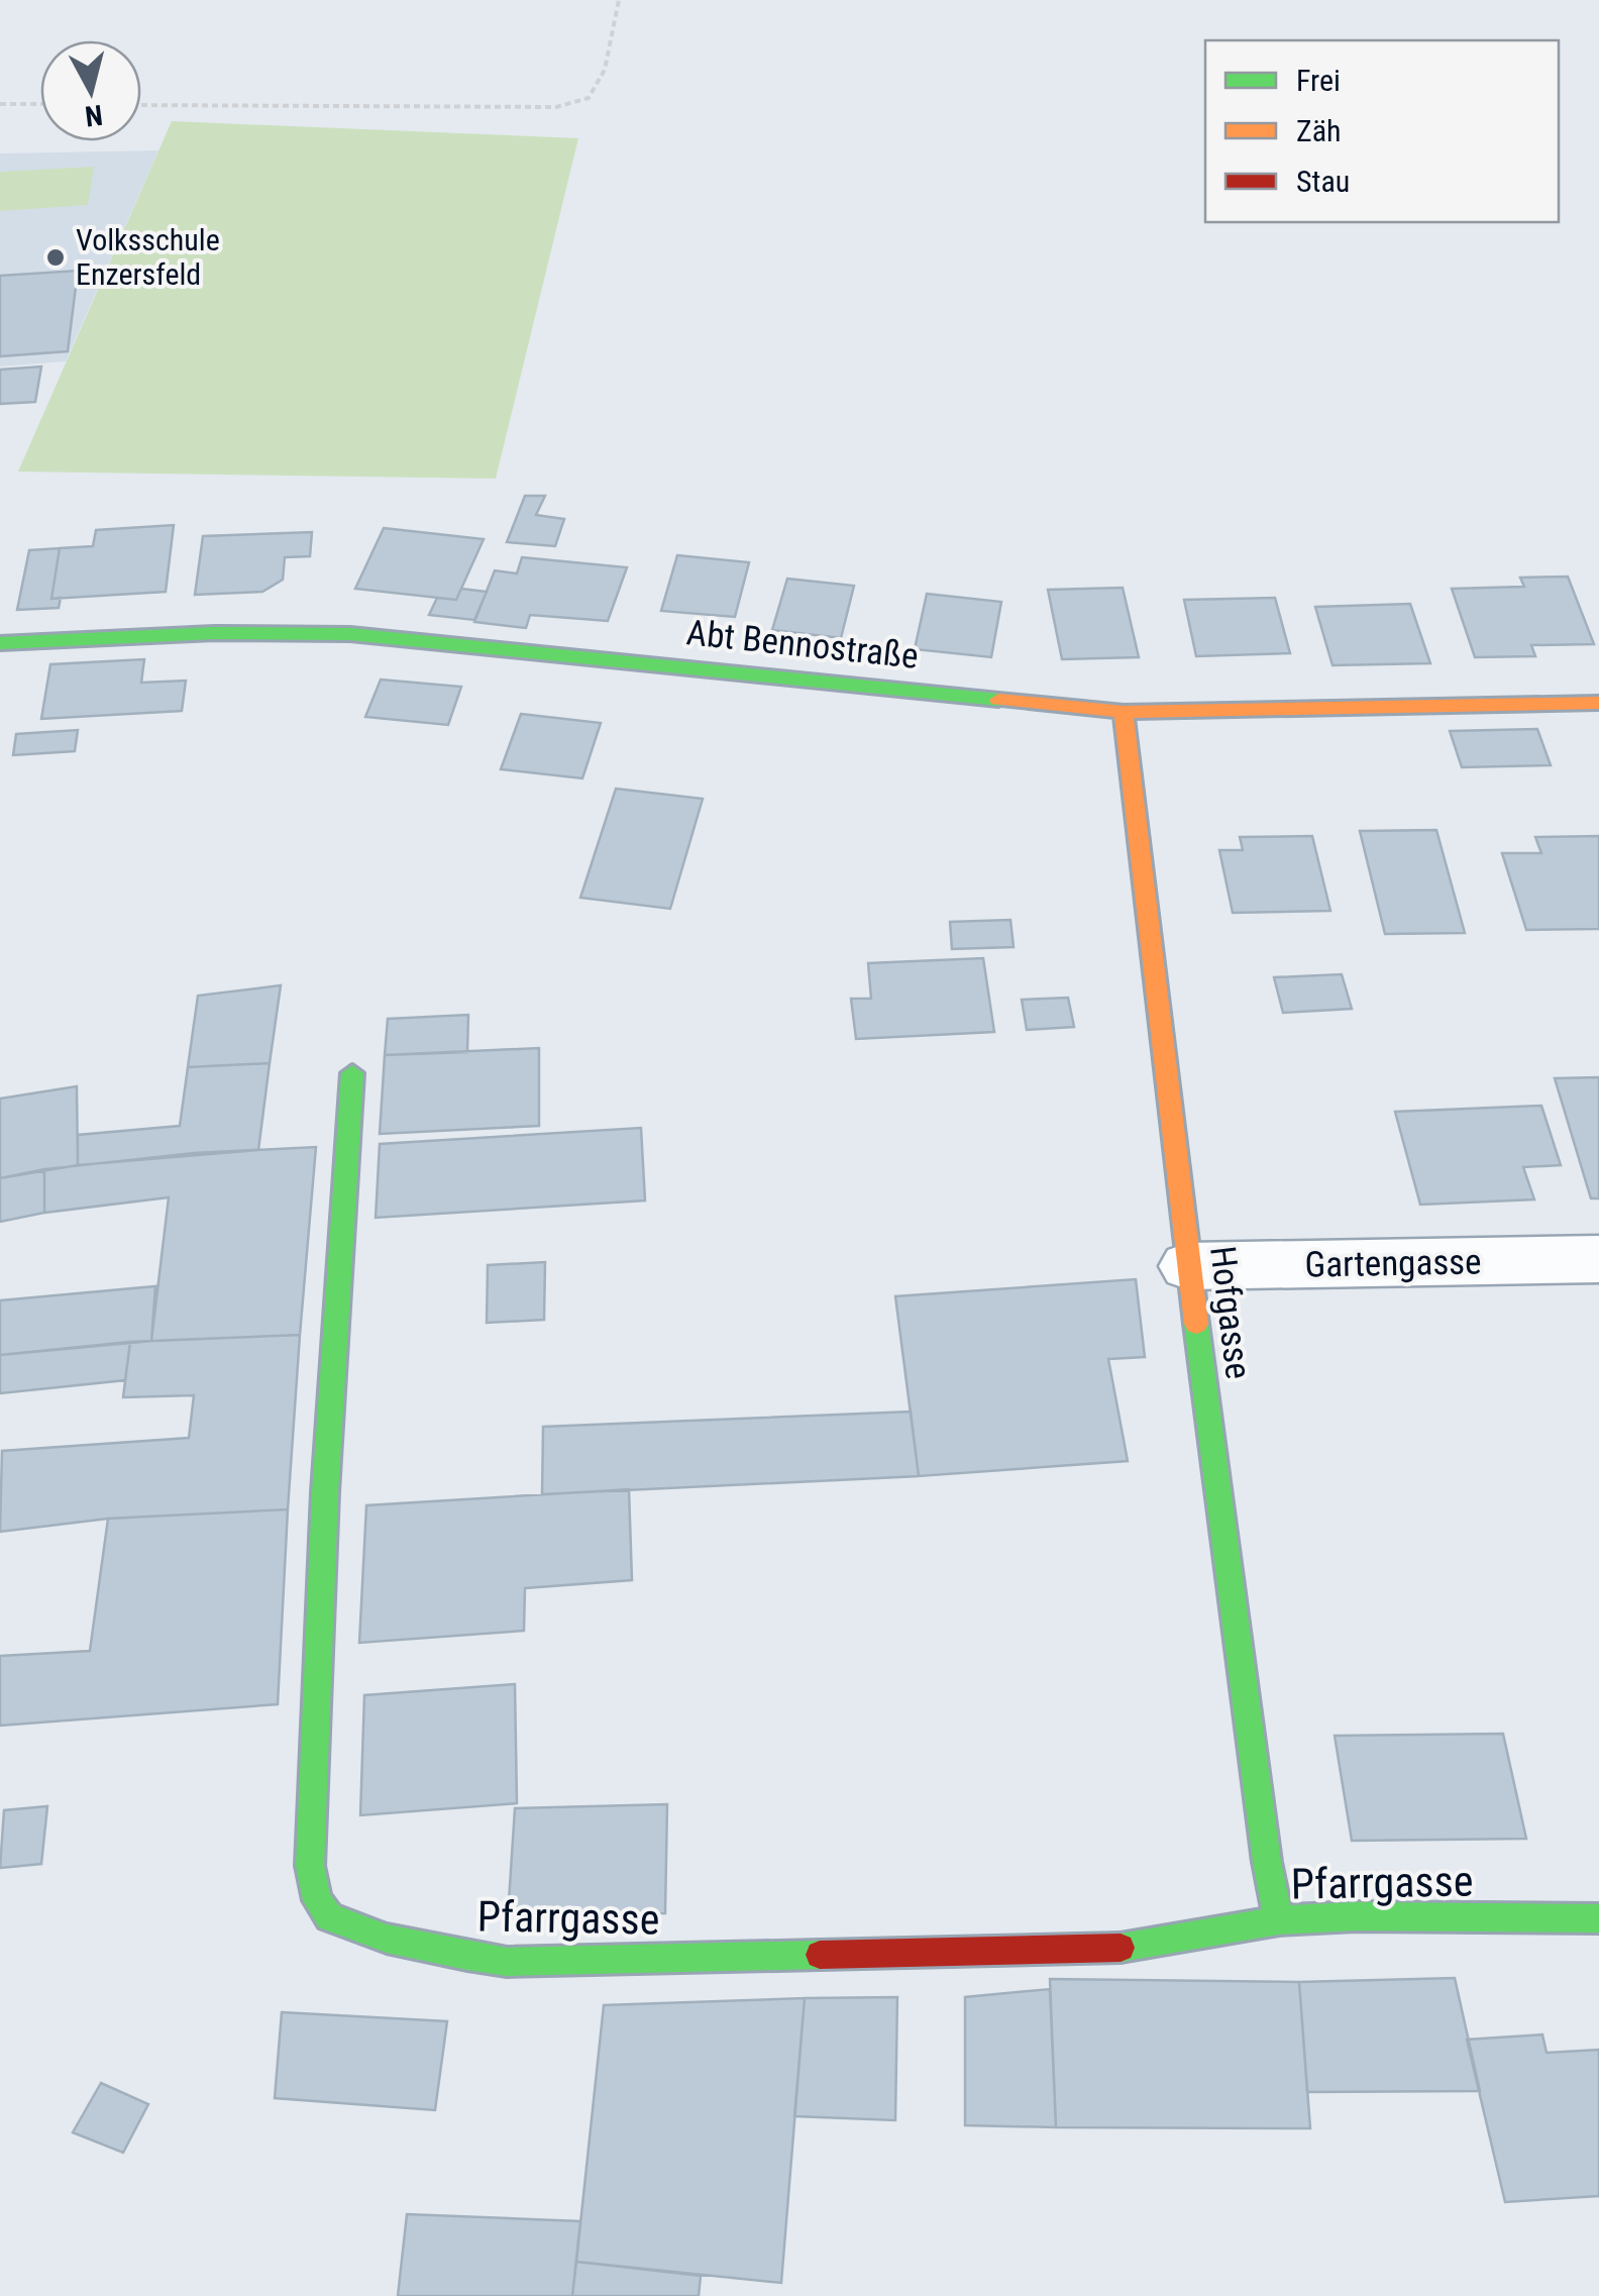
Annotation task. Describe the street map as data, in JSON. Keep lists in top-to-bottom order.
{
  "streets": {
    "street": [
      "Abt Bennostraße",
      "Gartengasse",
      "Hofgasse",
      "Pfarrgasse"
    ]
  },
  "crossings": [
    ["Abt Bennostraße", "Hofgasse"],
    ["Gartengasse", "Hofgasse"],
    ["Hofgasse", "Pfarrgasse"]
  ],
  "places": ["Volksschule Enzersfeld"],
  "legend": ["Frei", "Zäh", "Stau"],
  "north": "bottom"
}
